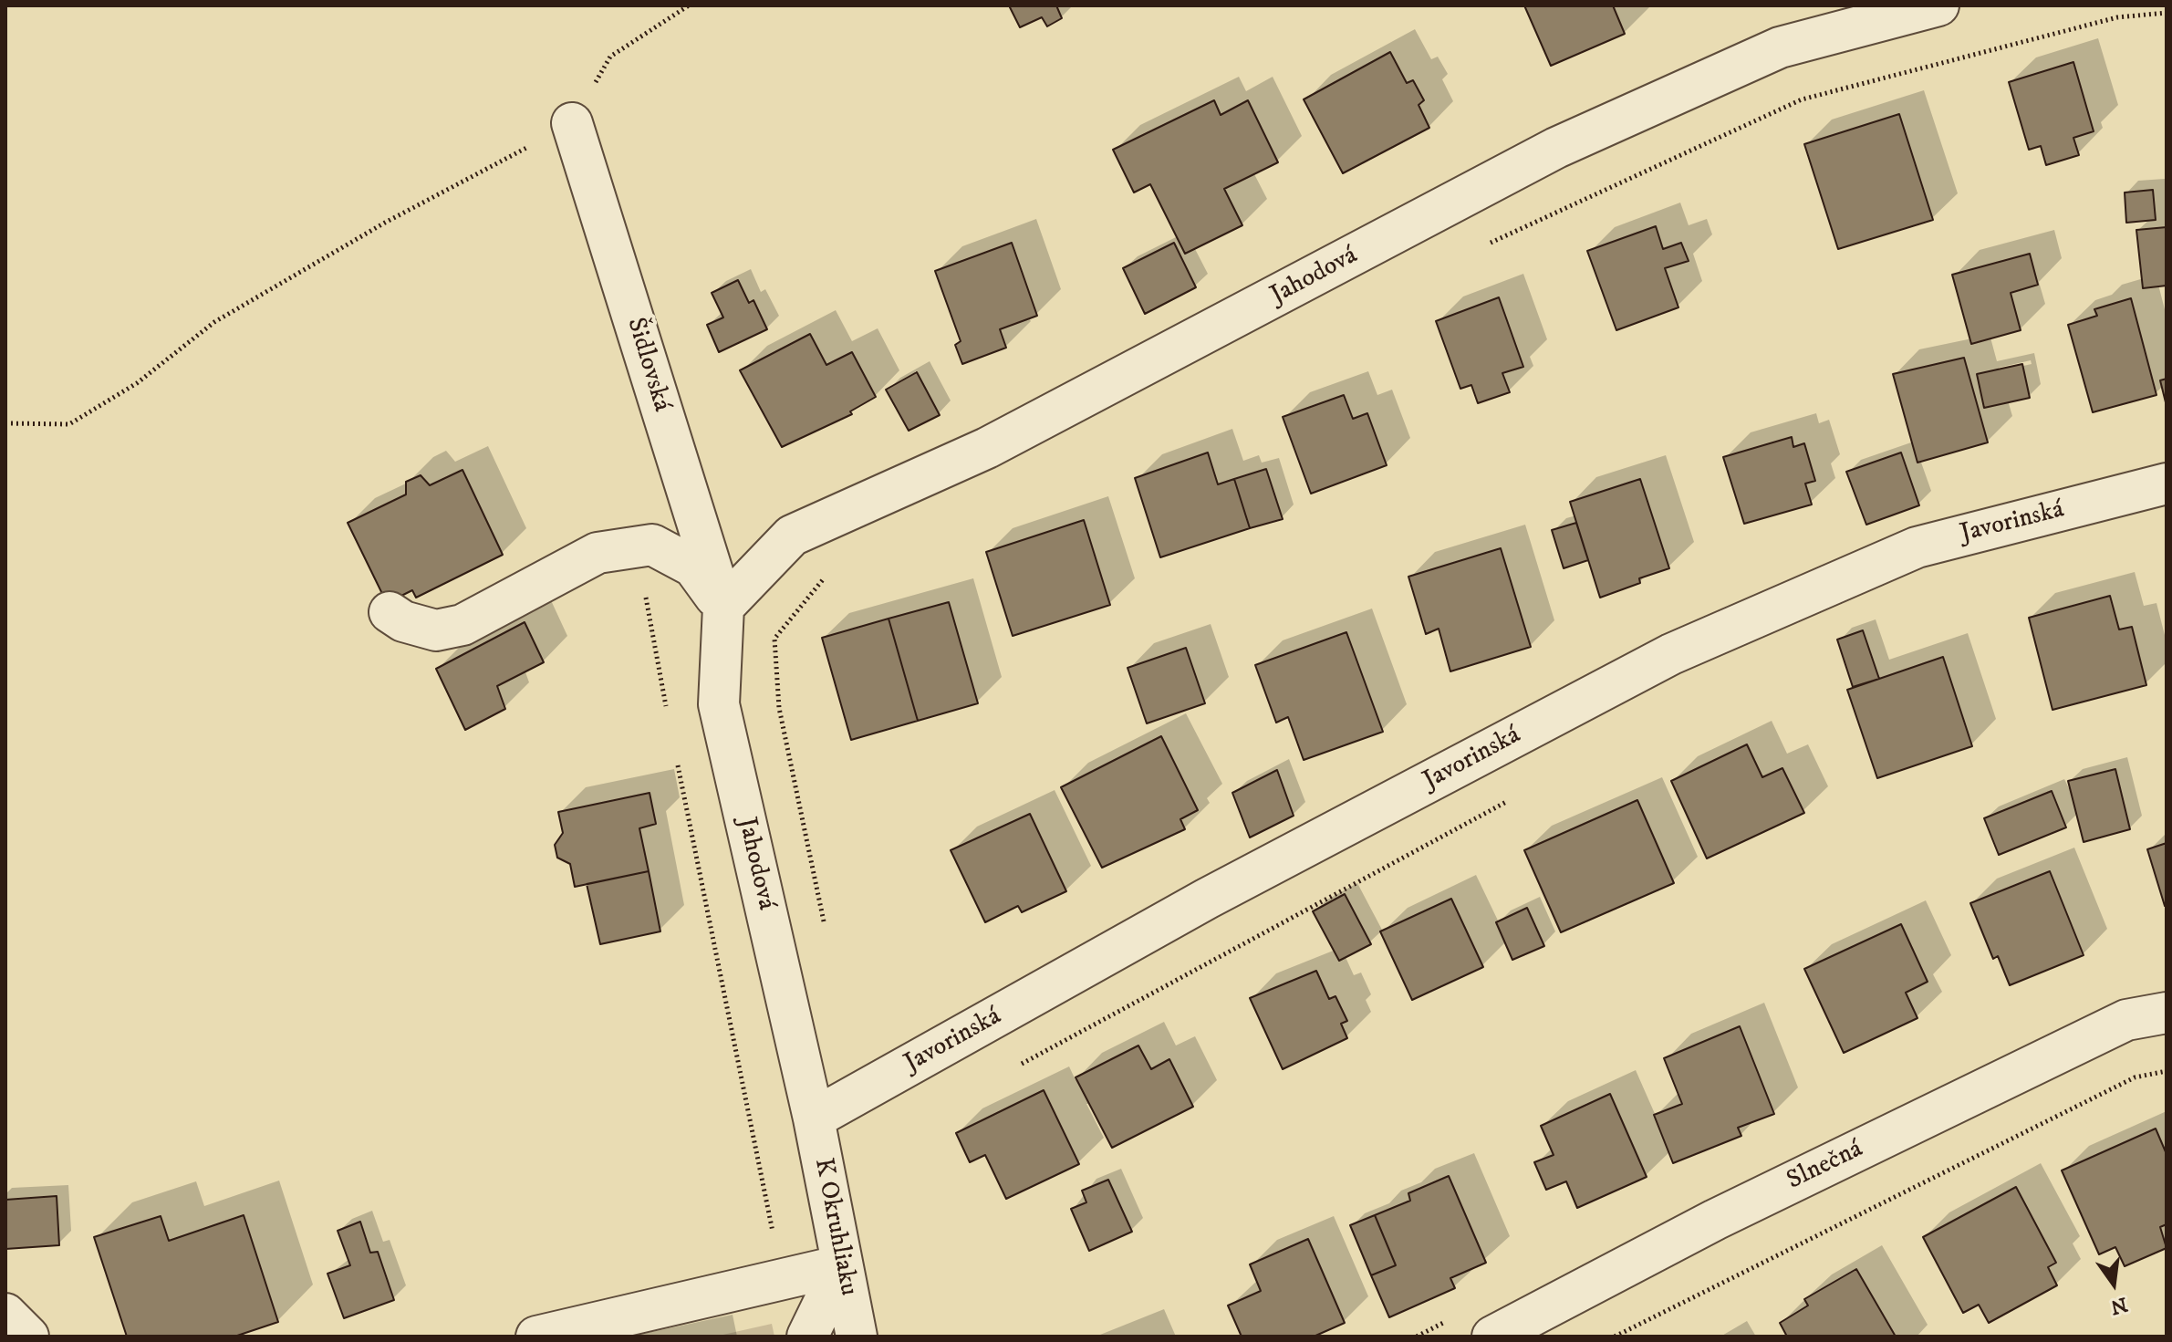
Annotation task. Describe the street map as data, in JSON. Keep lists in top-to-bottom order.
{
  "streets": {
    "street": [
      "Jahodová",
      "Šidlovská",
      "Javorinská",
      "Slnečná",
      "K Okruhliaku"
    ]
  },
  "crossings": [
    ["Jahodová", "Šidlovská"],
    ["Jahodová", "Javorinská"],
    ["Jahodová", "K Okruhliaku"],
    ["Javorinská", "K Okruhliaku"]
  ],
  "north": "bottom"
}
